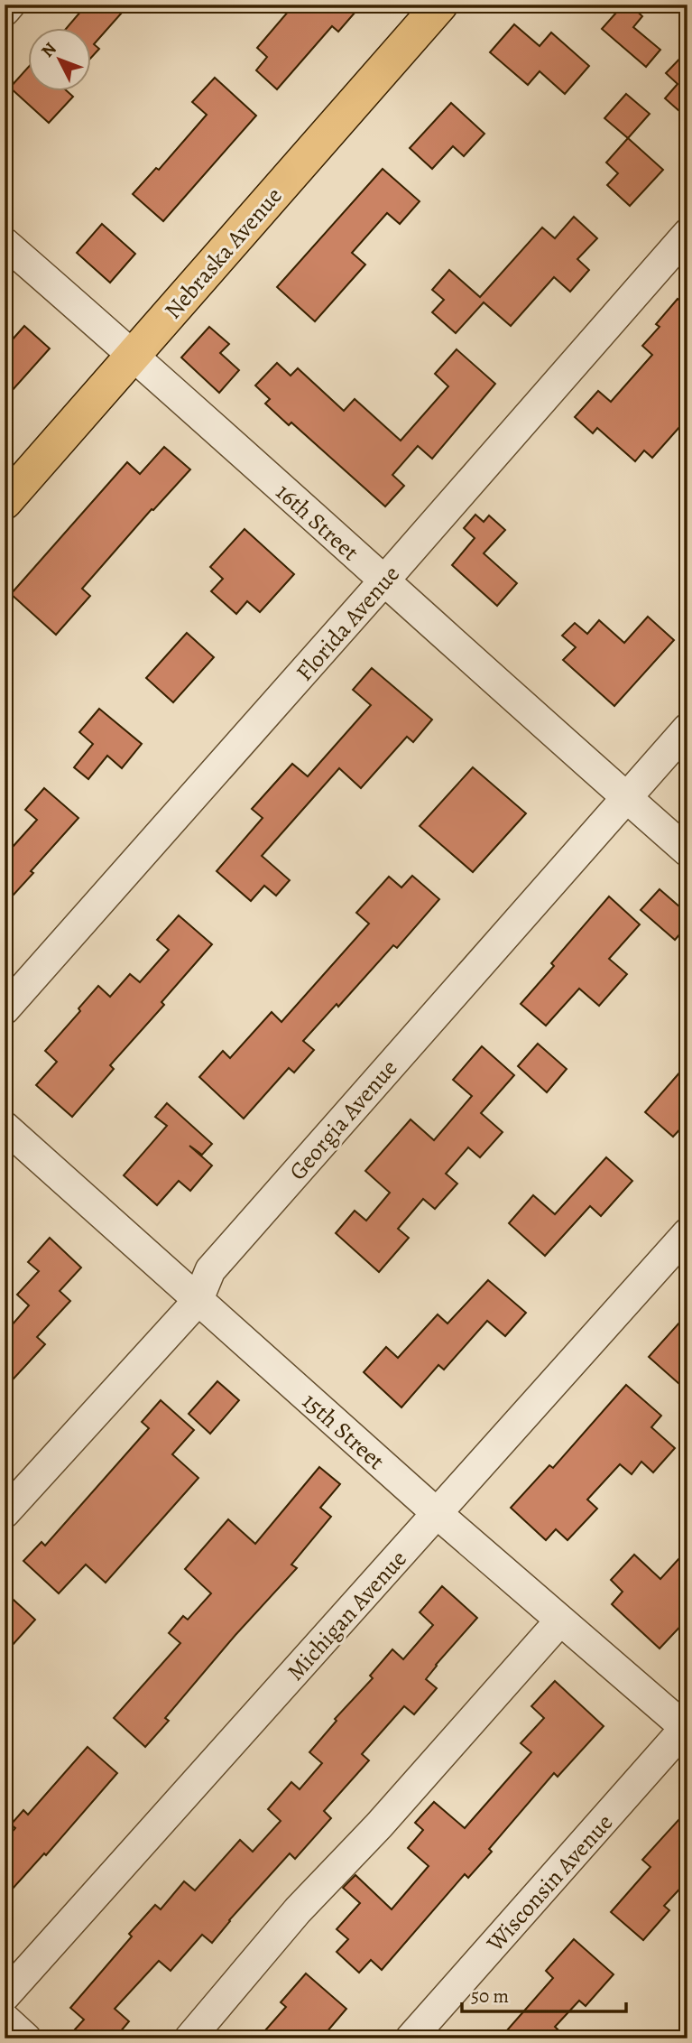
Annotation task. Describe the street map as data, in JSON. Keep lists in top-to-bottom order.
{
  "streets": {
    "main road": ["Nebraska Avenue"],
    "street": [
      "16th Street",
      "Florida Avenue",
      "Georgia Avenue",
      "15th Street",
      "Michigan Avenue",
      "Wisconsin Avenue"
    ]
  },
  "crossings": [
    ["Nebraska Avenue", "16th Street"],
    ["16th Street", "Florida Avenue"],
    ["16th Street", "Georgia Avenue"],
    ["Georgia Avenue", "15th Street"],
    ["15th Street", "Michigan Avenue"],
    ["15th Street", "Wisconsin Avenue"]
  ],
  "scale_bar": "50 m",
  "north": "top left"
}
